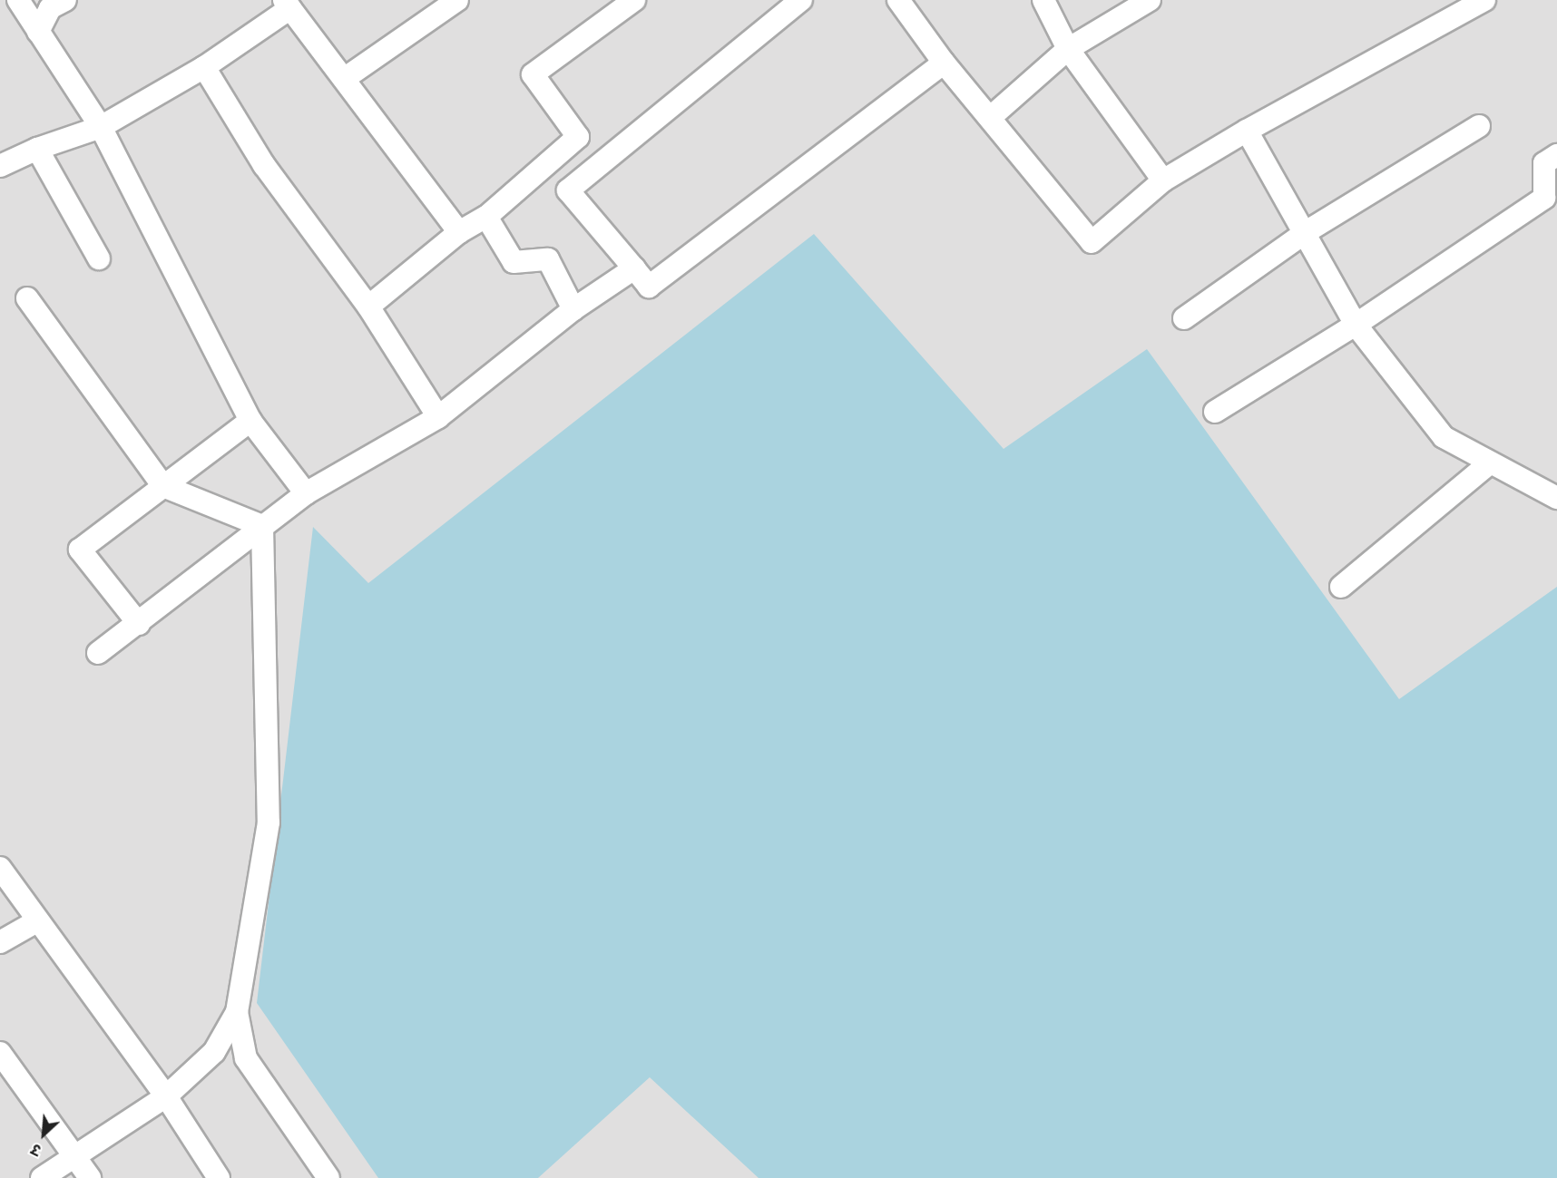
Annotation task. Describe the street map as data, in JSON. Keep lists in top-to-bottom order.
{
  "north": "bottom left"
}
